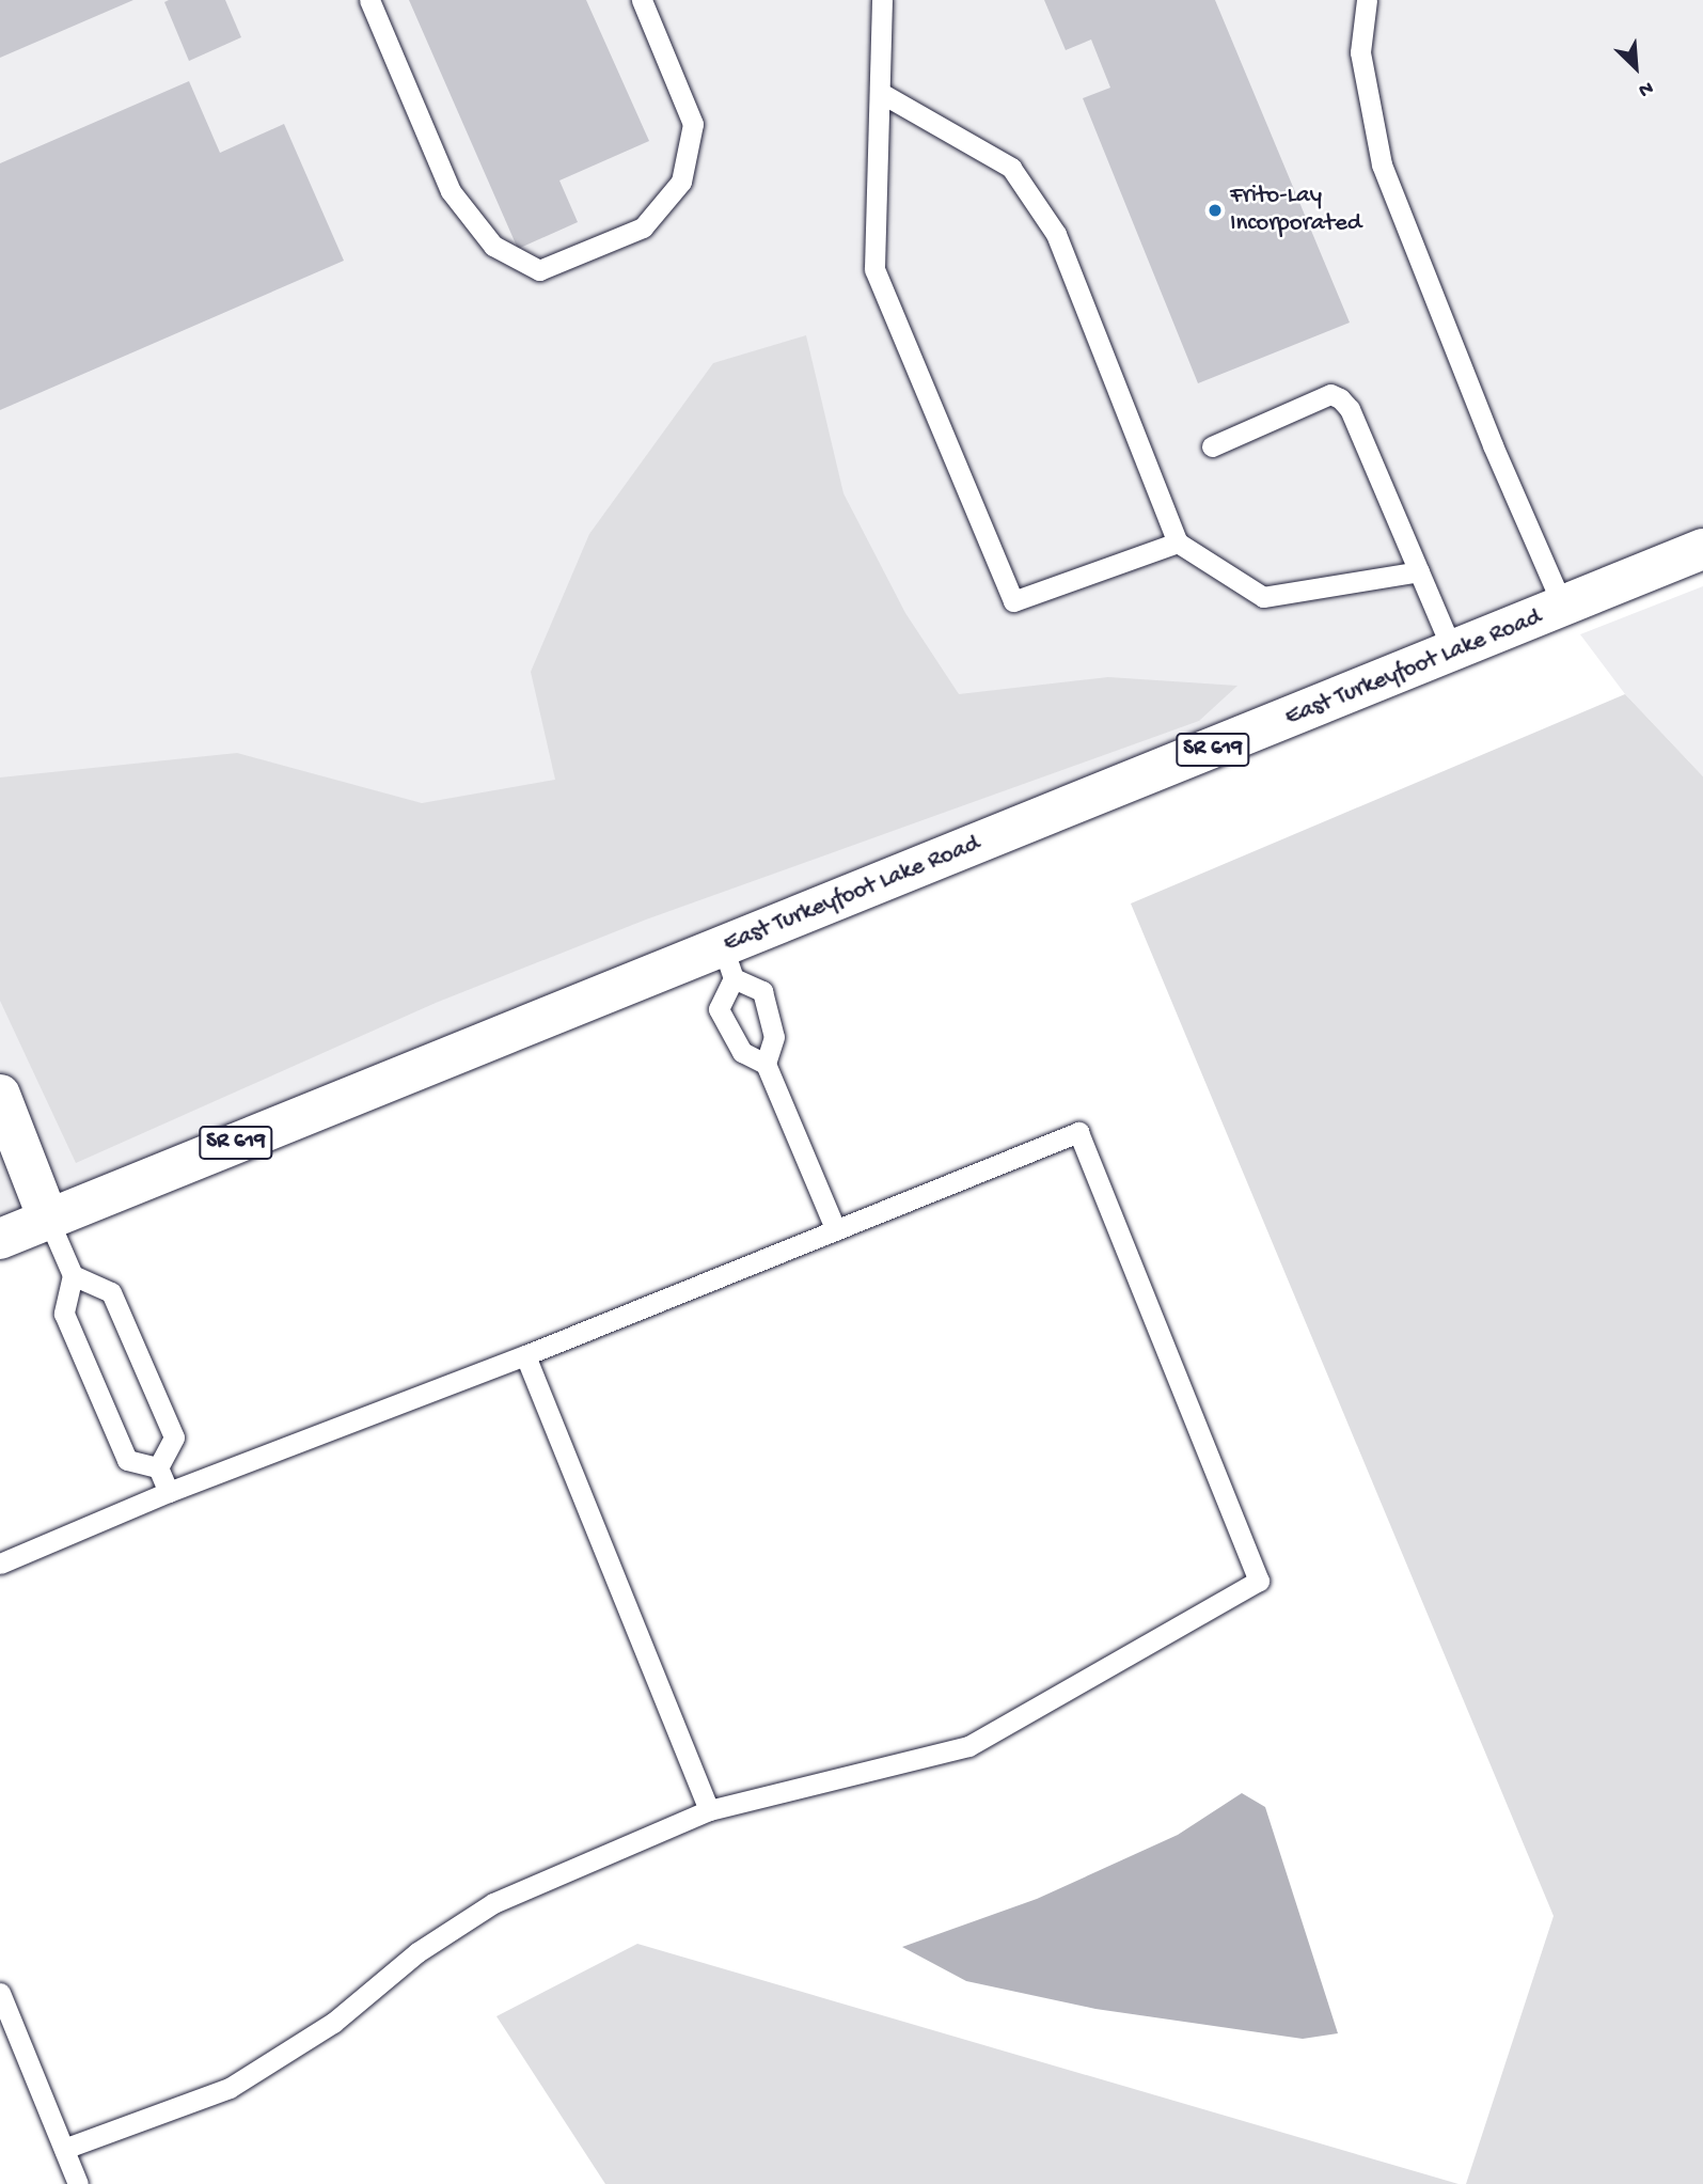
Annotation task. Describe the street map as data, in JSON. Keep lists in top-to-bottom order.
{
  "streets": {
    "main road": ["East Turkeyfoot Lake Road", "SR 619"]
  },
  "places": ["Frito-Lay Incorporated"],
  "north": "bottom right"
}
